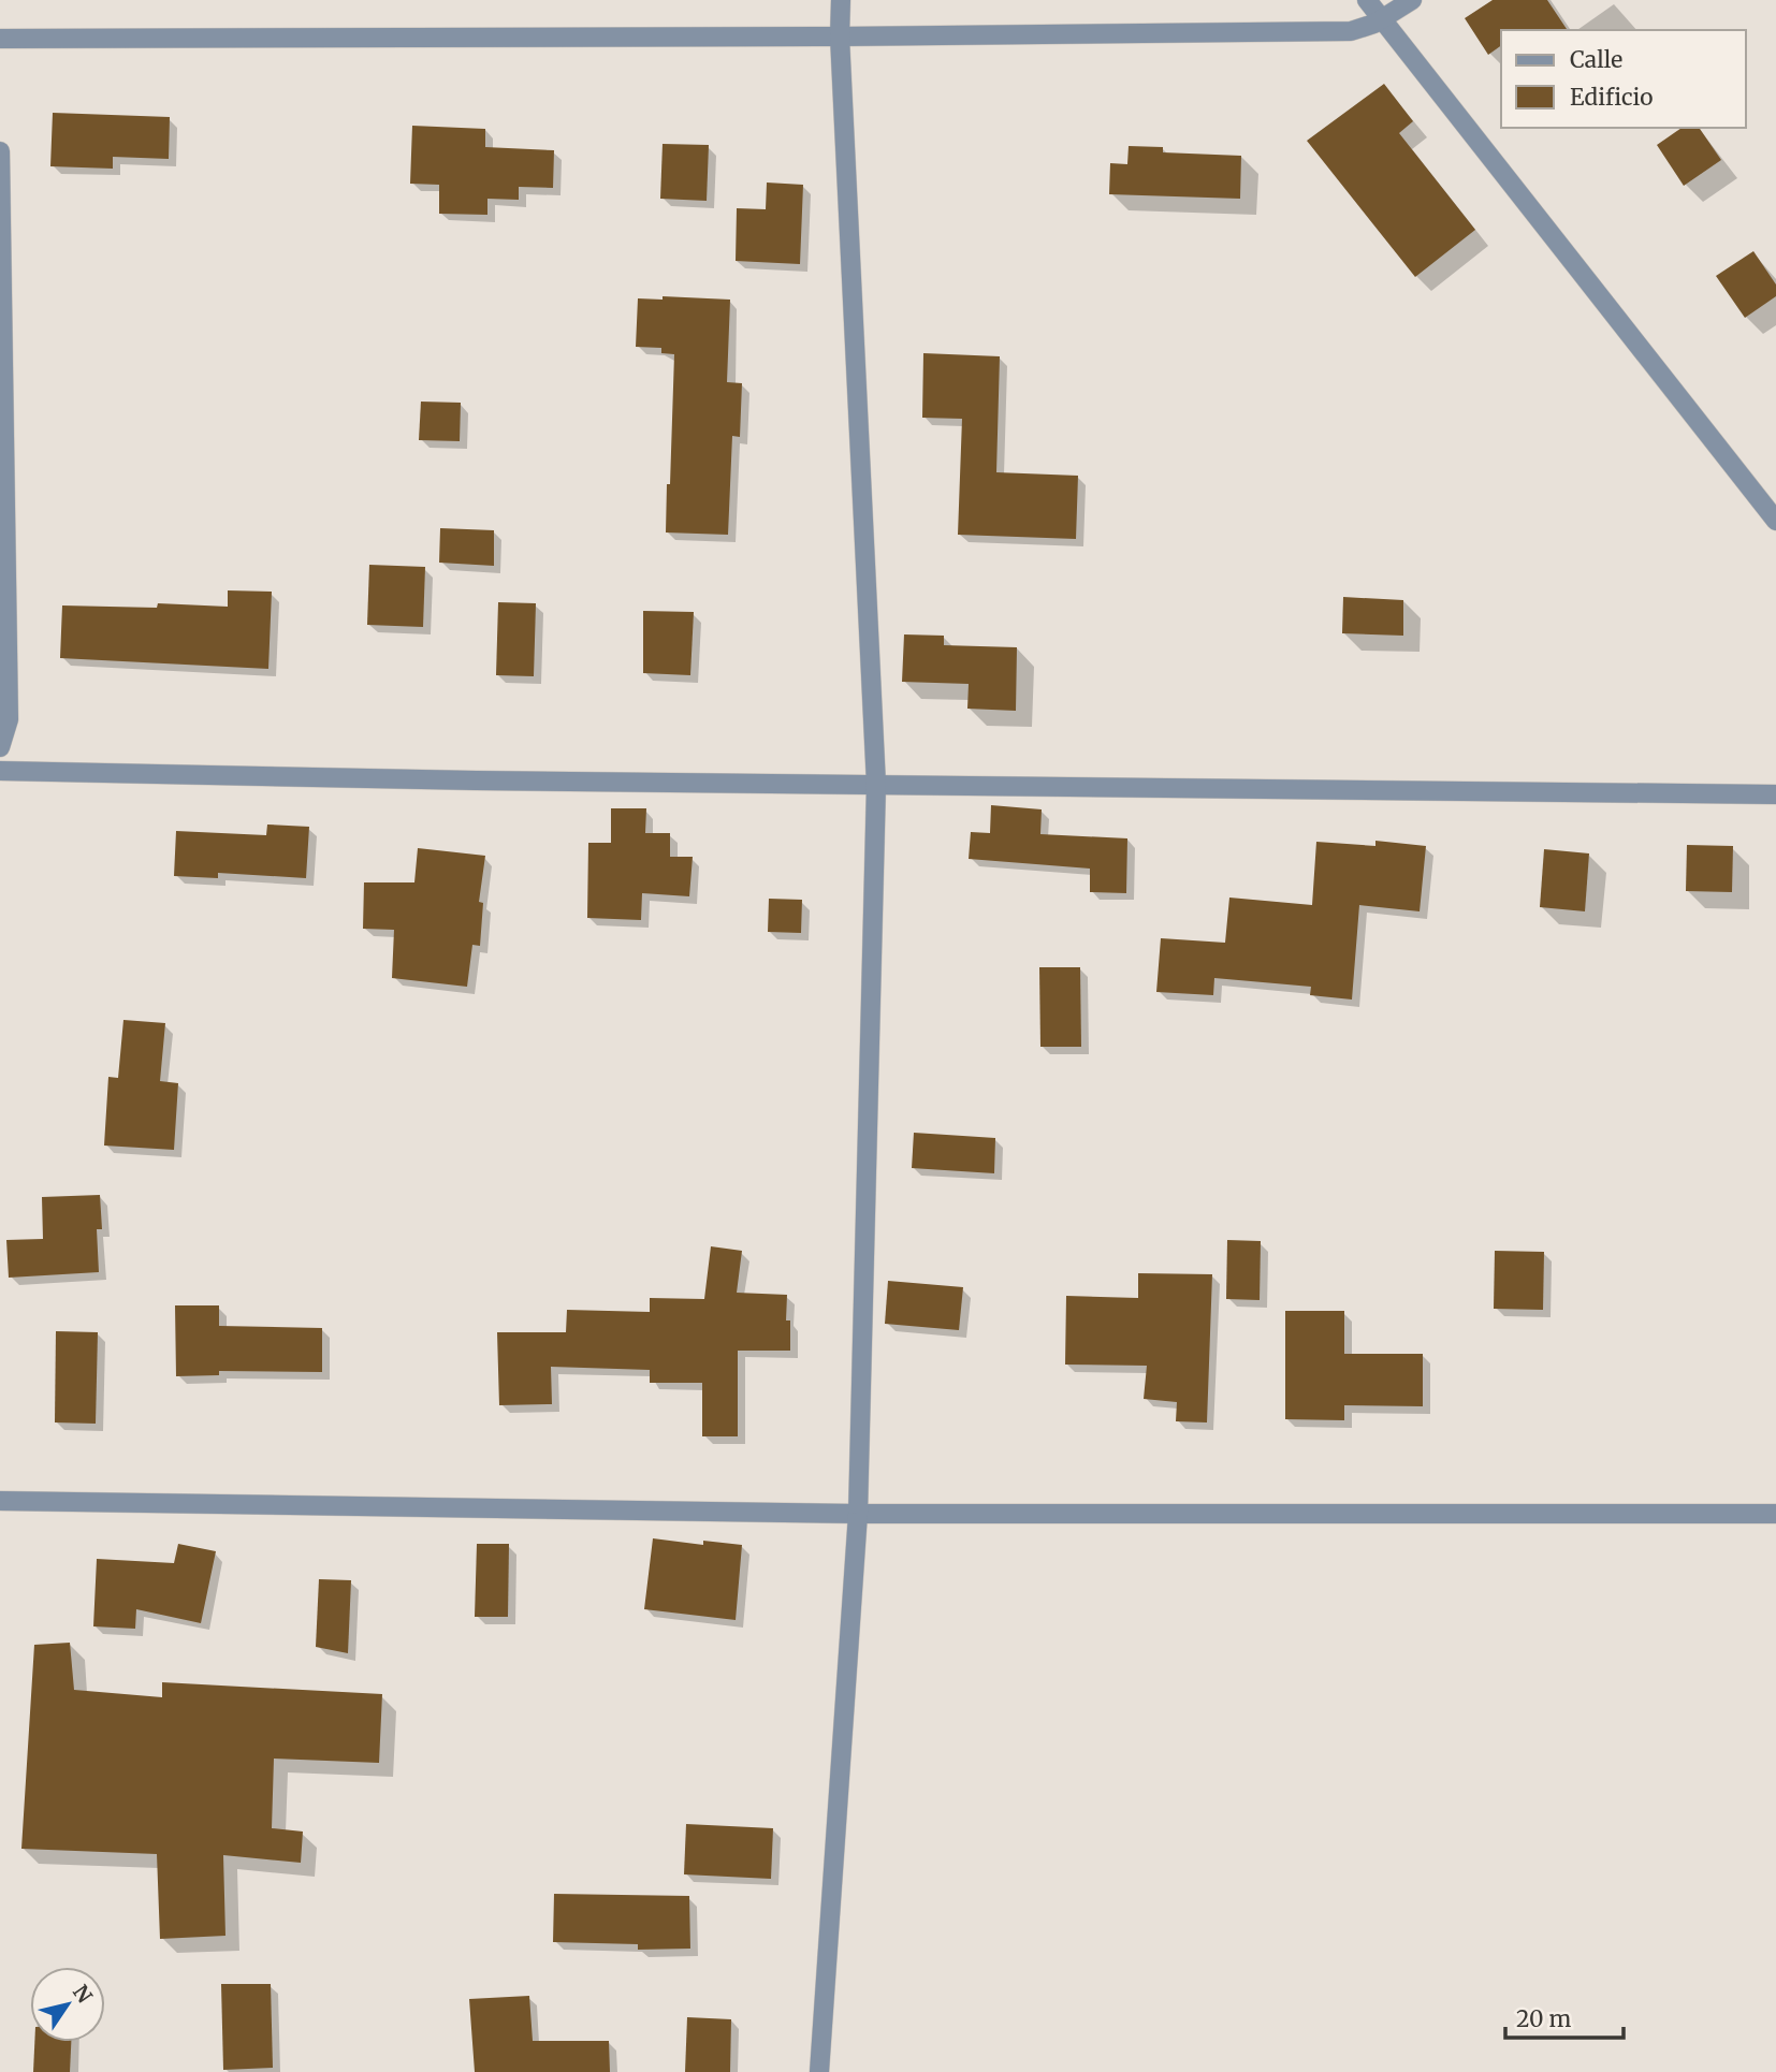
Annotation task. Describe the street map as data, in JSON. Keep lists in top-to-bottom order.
{
  "legend": ["Calle", "Edificio"],
  "scale_bar": "20 m",
  "north": "top right"
}
